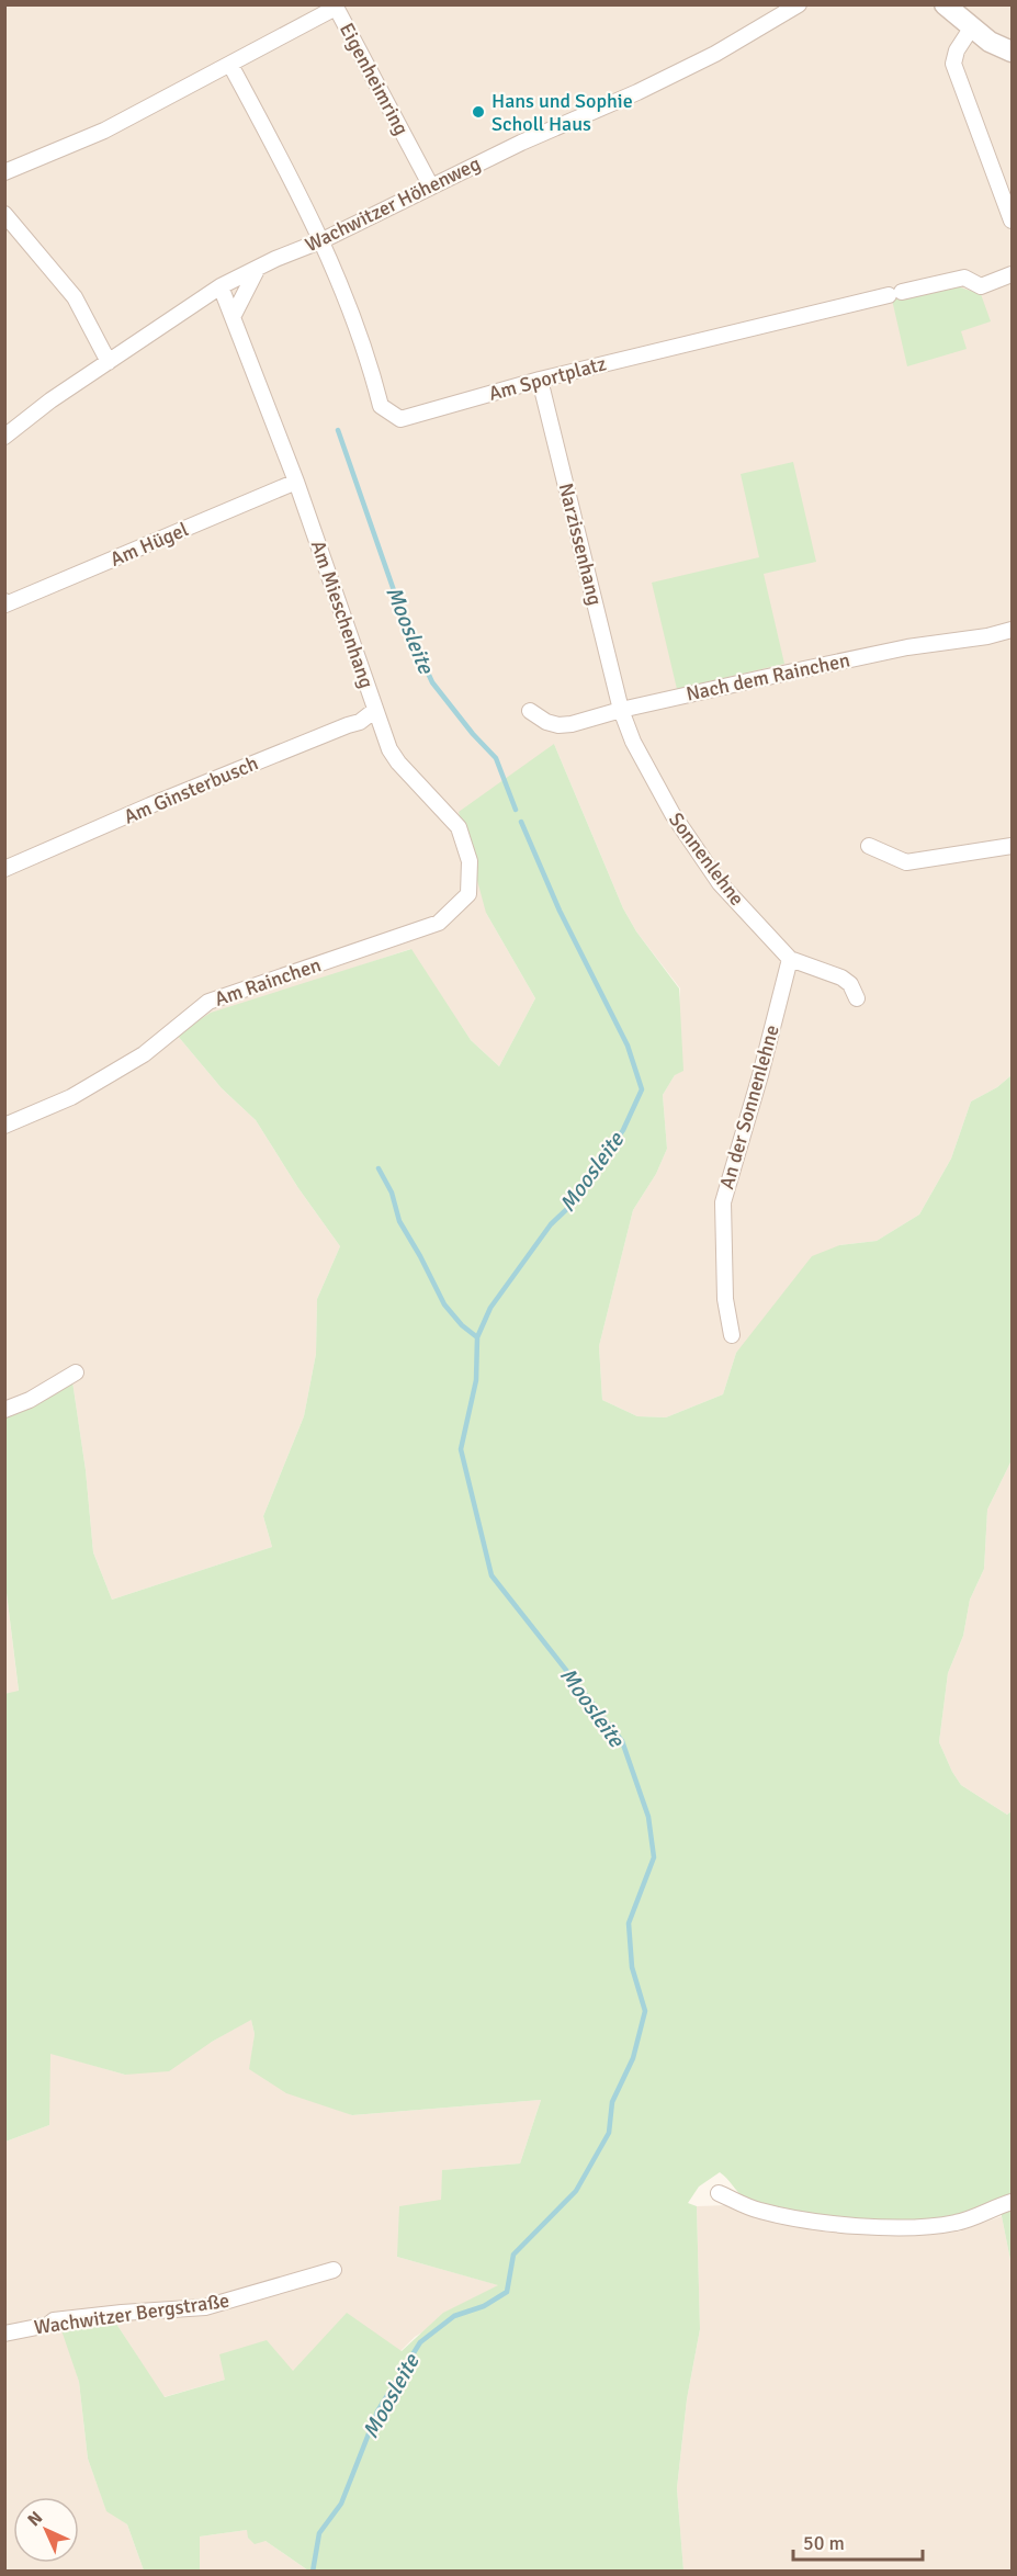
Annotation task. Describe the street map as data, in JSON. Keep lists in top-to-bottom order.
{
  "streets": {
    "street": [
      "Eigenheimring",
      "Wachwitzer Höhenweg",
      "Am Sportplatz",
      "Am Hügel",
      "Narzissenhang",
      "Am Mieschenhang",
      "Nach dem Rainchen",
      "Am Ginsterbusch",
      "Sonnenlehne",
      "Am Rainchen",
      "An der Sonnenlehne",
      "Wachwitzer Bergstraße"
    ]
  },
  "crossings": [
    ["Eigenheimring", "Wachwitzer Höhenweg"],
    ["Wachwitzer Höhenweg", "Am Sportplatz"],
    ["Wachwitzer Höhenweg", "Am Mieschenhang"],
    ["Am Sportplatz", "Narzissenhang"],
    ["Am Hügel", "Am Mieschenhang"],
    ["Narzissenhang", "Nach dem Rainchen"],
    ["Narzissenhang", "Sonnenlehne"],
    ["Am Mieschenhang", "Am Ginsterbusch"],
    ["Am Mieschenhang", "Am Rainchen"],
    ["Nach dem Rainchen", "Sonnenlehne"],
    ["Sonnenlehne", "An der Sonnenlehne"]
  ],
  "water": ["Moosleite"],
  "places": ["Hans und Sophie Scholl Haus"],
  "scale_bar": "50 m",
  "north": "top left"
}
